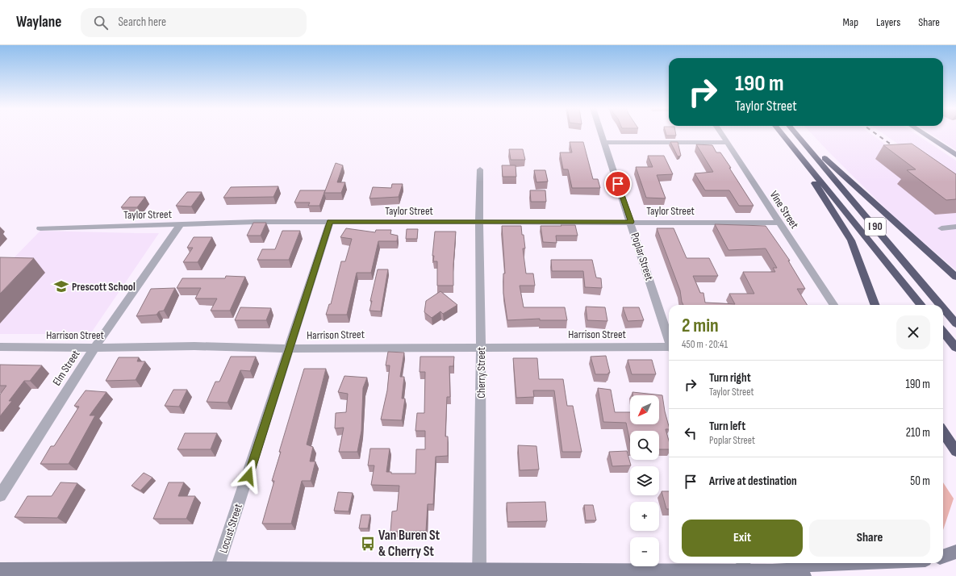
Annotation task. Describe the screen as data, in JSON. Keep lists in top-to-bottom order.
{
  "streets": {
    "highway": ["I 90"],
    "street": [
      "Vine Street",
      "Taylor Street",
      "Poplar Street",
      "Harrison Street",
      "Elm Street",
      "Cherry Street",
      "Locust Street"
    ]
  },
  "crossings": [
    ["Vine Street", "Taylor Street"],
    ["Taylor Street", "Poplar Street"],
    ["Taylor Street", "Elm Street"],
    ["Taylor Street", "Cherry Street"],
    ["Taylor Street", "Locust Street"],
    ["Harrison Street", "Elm Street"],
    ["Harrison Street", "Cherry Street"],
    ["Harrison Street", "Locust Street"]
  ],
  "places": {
    "school or university": ["Prescott School"],
    "bus stop": ["Van Buren St & Cherry St"]
  },
  "north": "bottom left",
  "page": {
    "header": "Waylane",
    "search": "Search here",
    "nav": ["Map", "Layers", "Share"],
    "turn": ["190 m", "Taylor Street"],
    "heading": ["2 min", "450 m · 20:41"],
    "list": [
      {
        "name": "Turn right",
        "note": "Taylor Street",
        "value": "190 m"
      },
      {
        "name": "Turn left",
        "note": "Poplar Street",
        "value": "210 m"
      },
      {
        "name": "Arrive at destination",
        "value": "50 m"
      }
    ],
    "map_buttons": ["+", "−"],
    "buttons": ["Exit", "Share"]
  }
}
